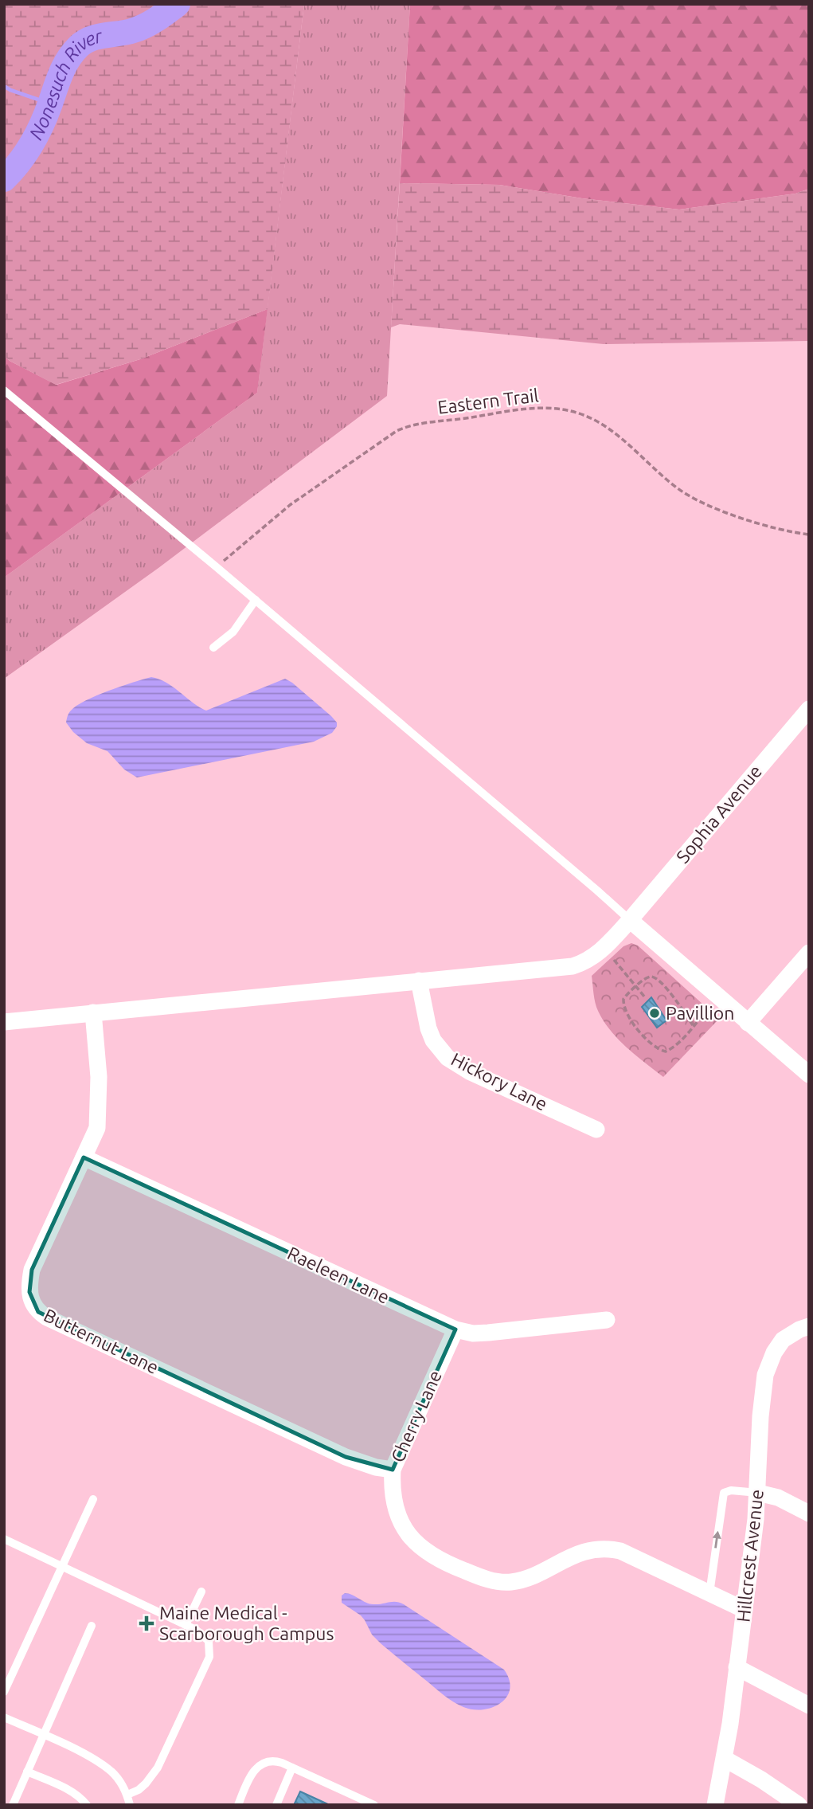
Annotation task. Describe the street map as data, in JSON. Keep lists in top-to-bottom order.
{
  "streets": {
    "street": [
      "Sophia Avenue",
      "Hickory Lane",
      "Raeleen Lane",
      "Butternut Lane",
      "Cherry Lane",
      "Hillcrest Avenue"
    ],
    "path": ["Eastern Trail"]
  },
  "crossings": [
    ["Sophia Avenue", "Hickory Lane"],
    ["Sophia Avenue", "Butternut Lane"],
    ["Raeleen Lane", "Butternut Lane"],
    ["Raeleen Lane", "Cherry Lane"],
    ["Butternut Lane", "Cherry Lane"],
    ["Cherry Lane", "Hillcrest Avenue"]
  ],
  "water": ["Nonesuch River"],
  "places": {
    "other": ["Pavillion"],
    "health": ["Maine Medical - Scarborough Campus"]
  }
}
